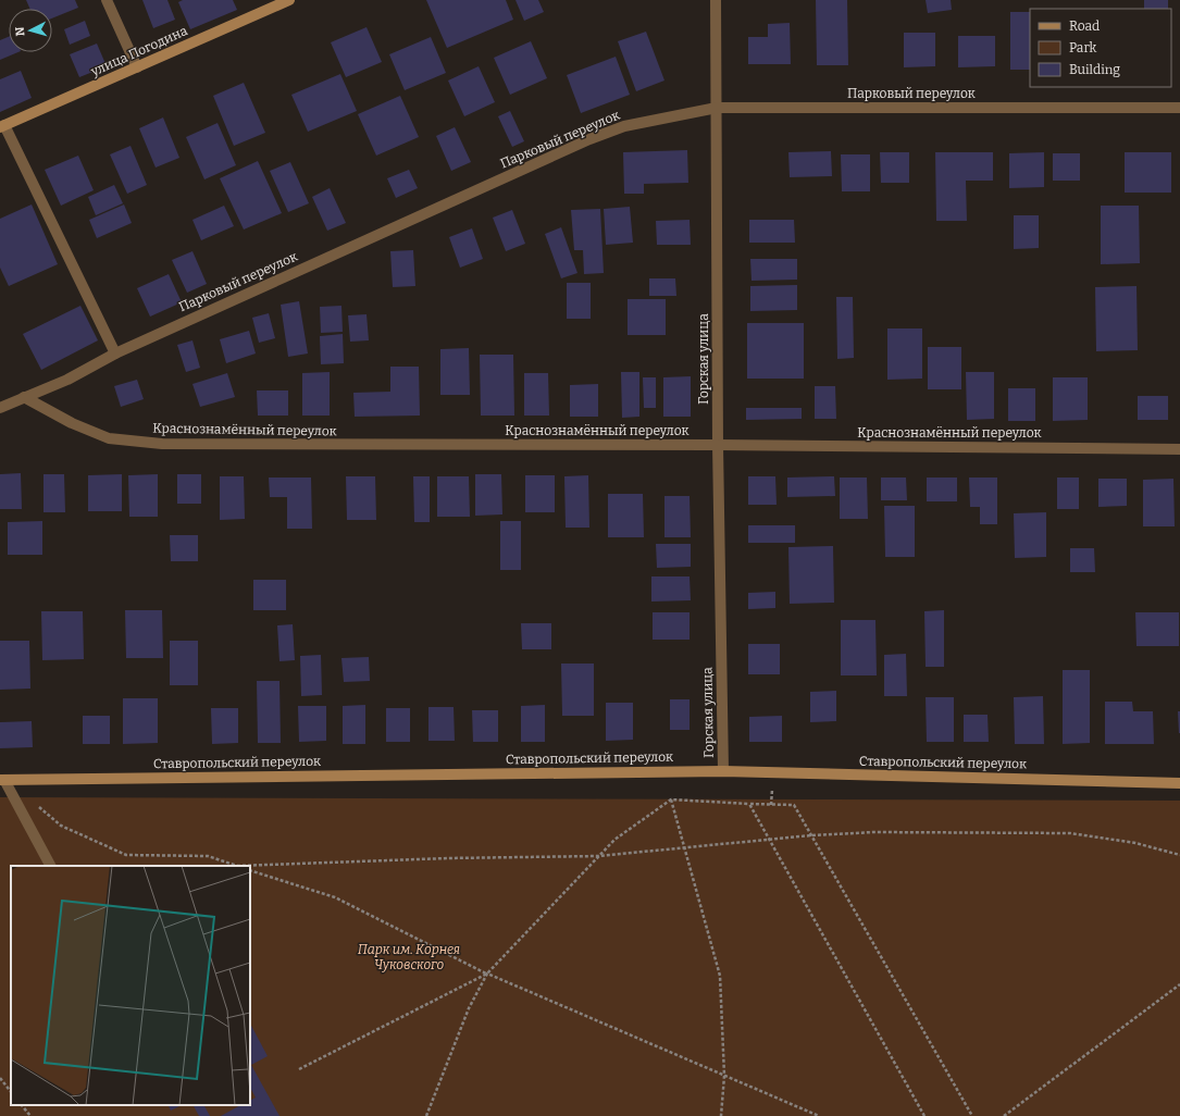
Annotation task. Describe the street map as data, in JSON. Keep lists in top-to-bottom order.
{
  "streets": {
    "street": [
      "улица Погодина",
      "Парковый переулок",
      "Горская улица",
      "Краснознамённый переулок",
      "Ставропольский переулок"
    ]
  },
  "crossings": [
    ["Парковый переулок", "Горская улица"],
    ["Парковый переулок", "Краснознамённый переулок"],
    ["Горская улица", "Краснознамённый переулок"],
    ["Горская улица", "Ставропольский переулок"]
  ],
  "parks": ["Парк им. Корнея Чуковского"],
  "legend": ["Road", "Park", "Building"],
  "north": "left"
}
